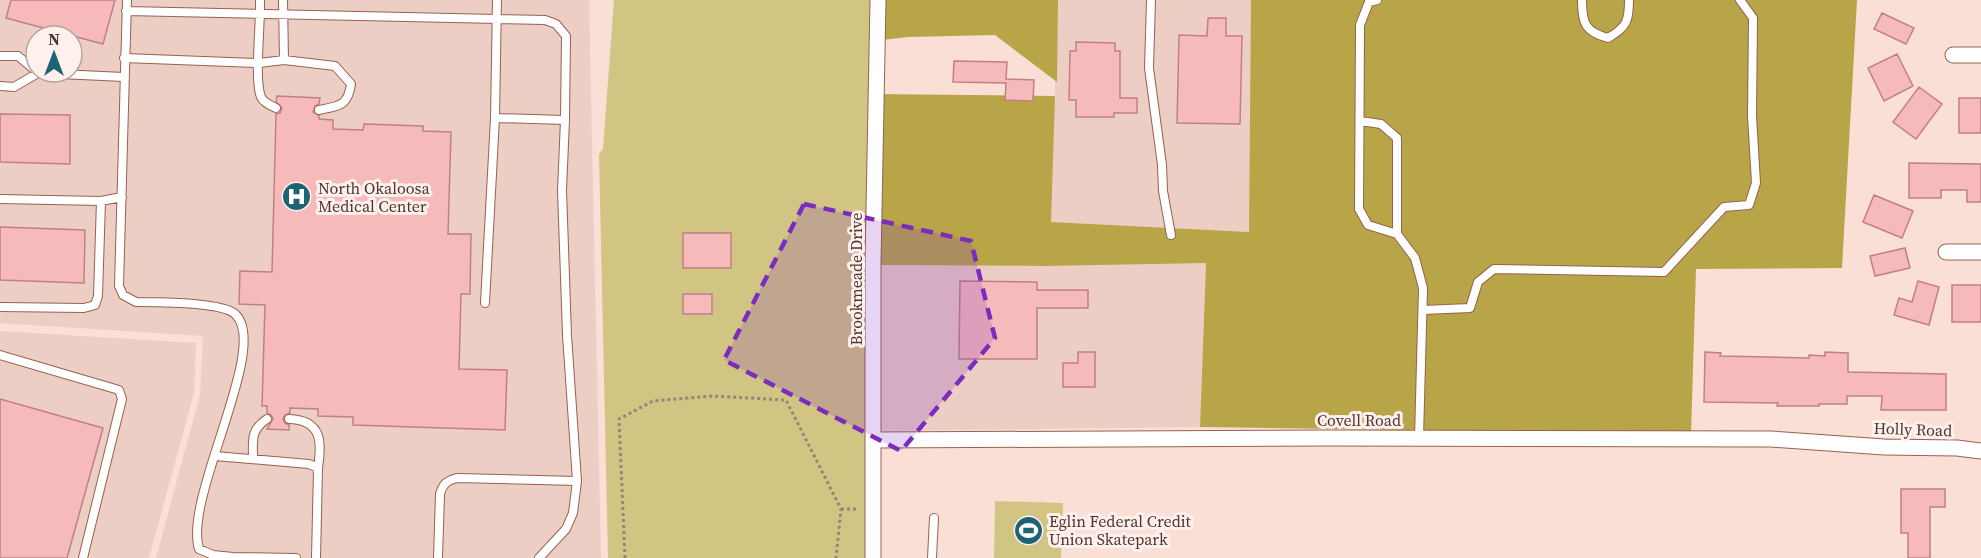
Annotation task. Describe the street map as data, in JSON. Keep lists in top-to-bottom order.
{
  "streets": {
    "street": ["Brookmeade Drive", "Covell Road", "Holly Road"]
  },
  "crossings": [
    ["Brookmeade Drive", "Covell Road"],
    ["Covell Road", "Holly Road"]
  ],
  "places": {
    "hospital": ["North Okaloosa Medical Center"],
    "sports": ["Eglin Federal Credit Union Skatepark"]
  },
  "north": "top"
}
